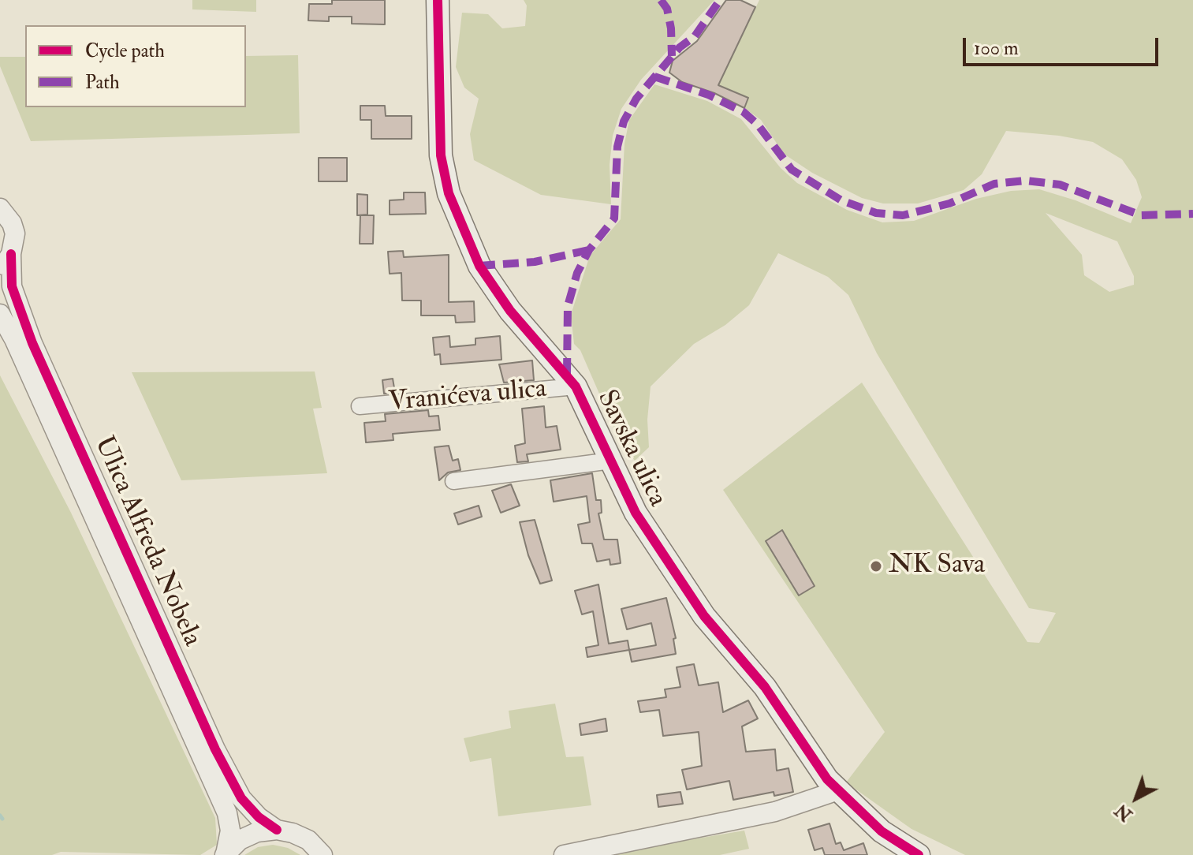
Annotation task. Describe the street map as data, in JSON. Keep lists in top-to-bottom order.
{
  "streets": {
    "main road": ["Savska ulica"],
    "street": ["Vranićeva ulica", "Ulica Alfreda Nobela"]
  },
  "crossings": [
    ["Vranićeva ulica", "Savska ulica"]
  ],
  "places": ["NK Sava"],
  "legend": ["Cycle path", "Path"],
  "scale_bar": "100 m",
  "north": "bottom left"
}
